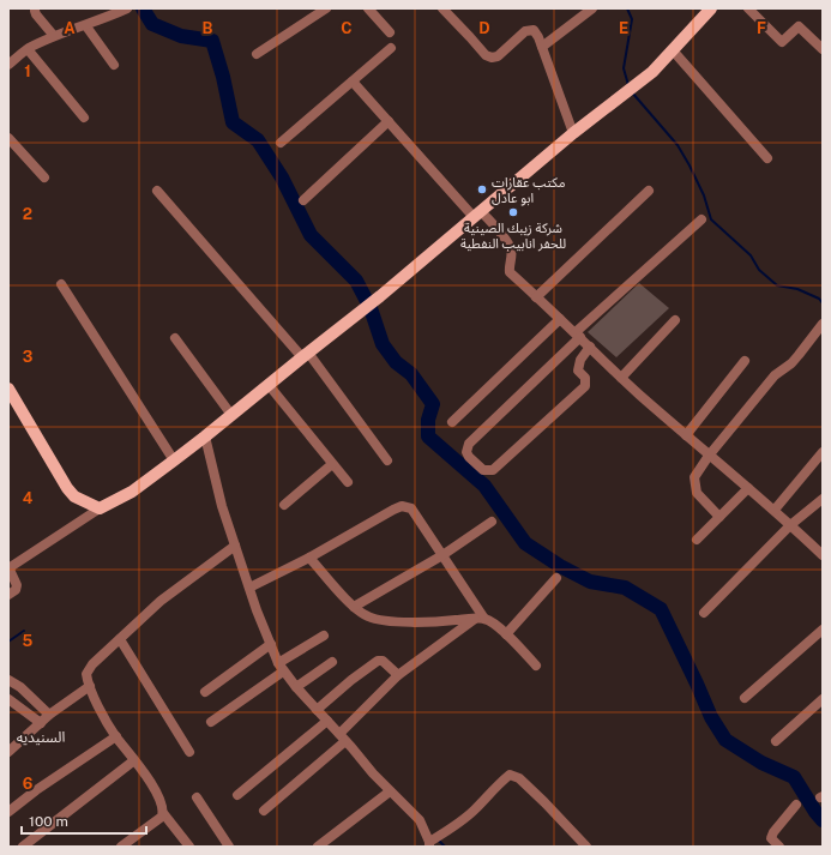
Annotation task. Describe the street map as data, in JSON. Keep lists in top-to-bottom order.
{
  "districts": ["السنيديه"],
  "places": ["مكتب عقارات ابو عادل", "شركة زيبك الصينية للحفر انابيب النفطية"],
  "scale_bar": "100 m",
  "grid": {
    "columns": [
      "A",
      "B",
      "C",
      "D",
      "E",
      "F"
    ],
    "rows": [
      "1",
      "2",
      "3",
      "4",
      "5",
      "6"
    ]
  }
}
